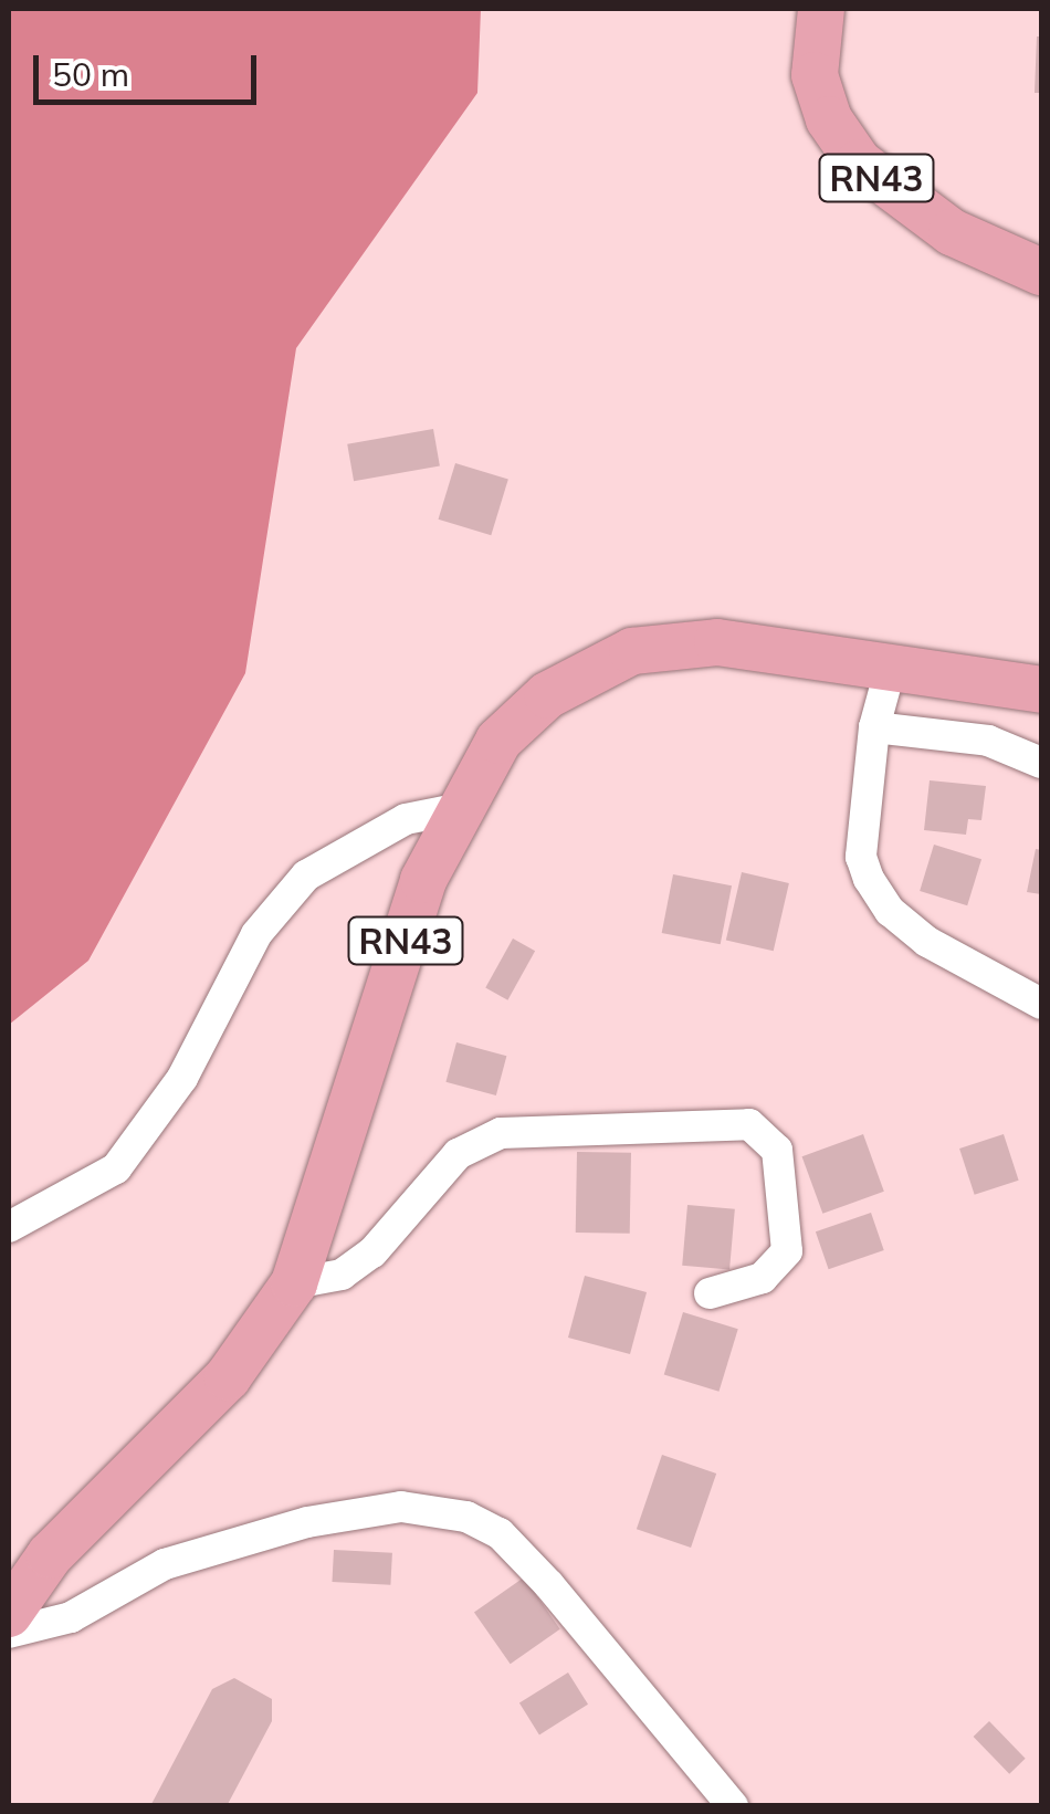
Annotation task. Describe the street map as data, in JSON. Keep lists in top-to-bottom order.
{
  "streets": {
    "main road": ["RN43"]
  },
  "scale_bar": "50 m"
}
